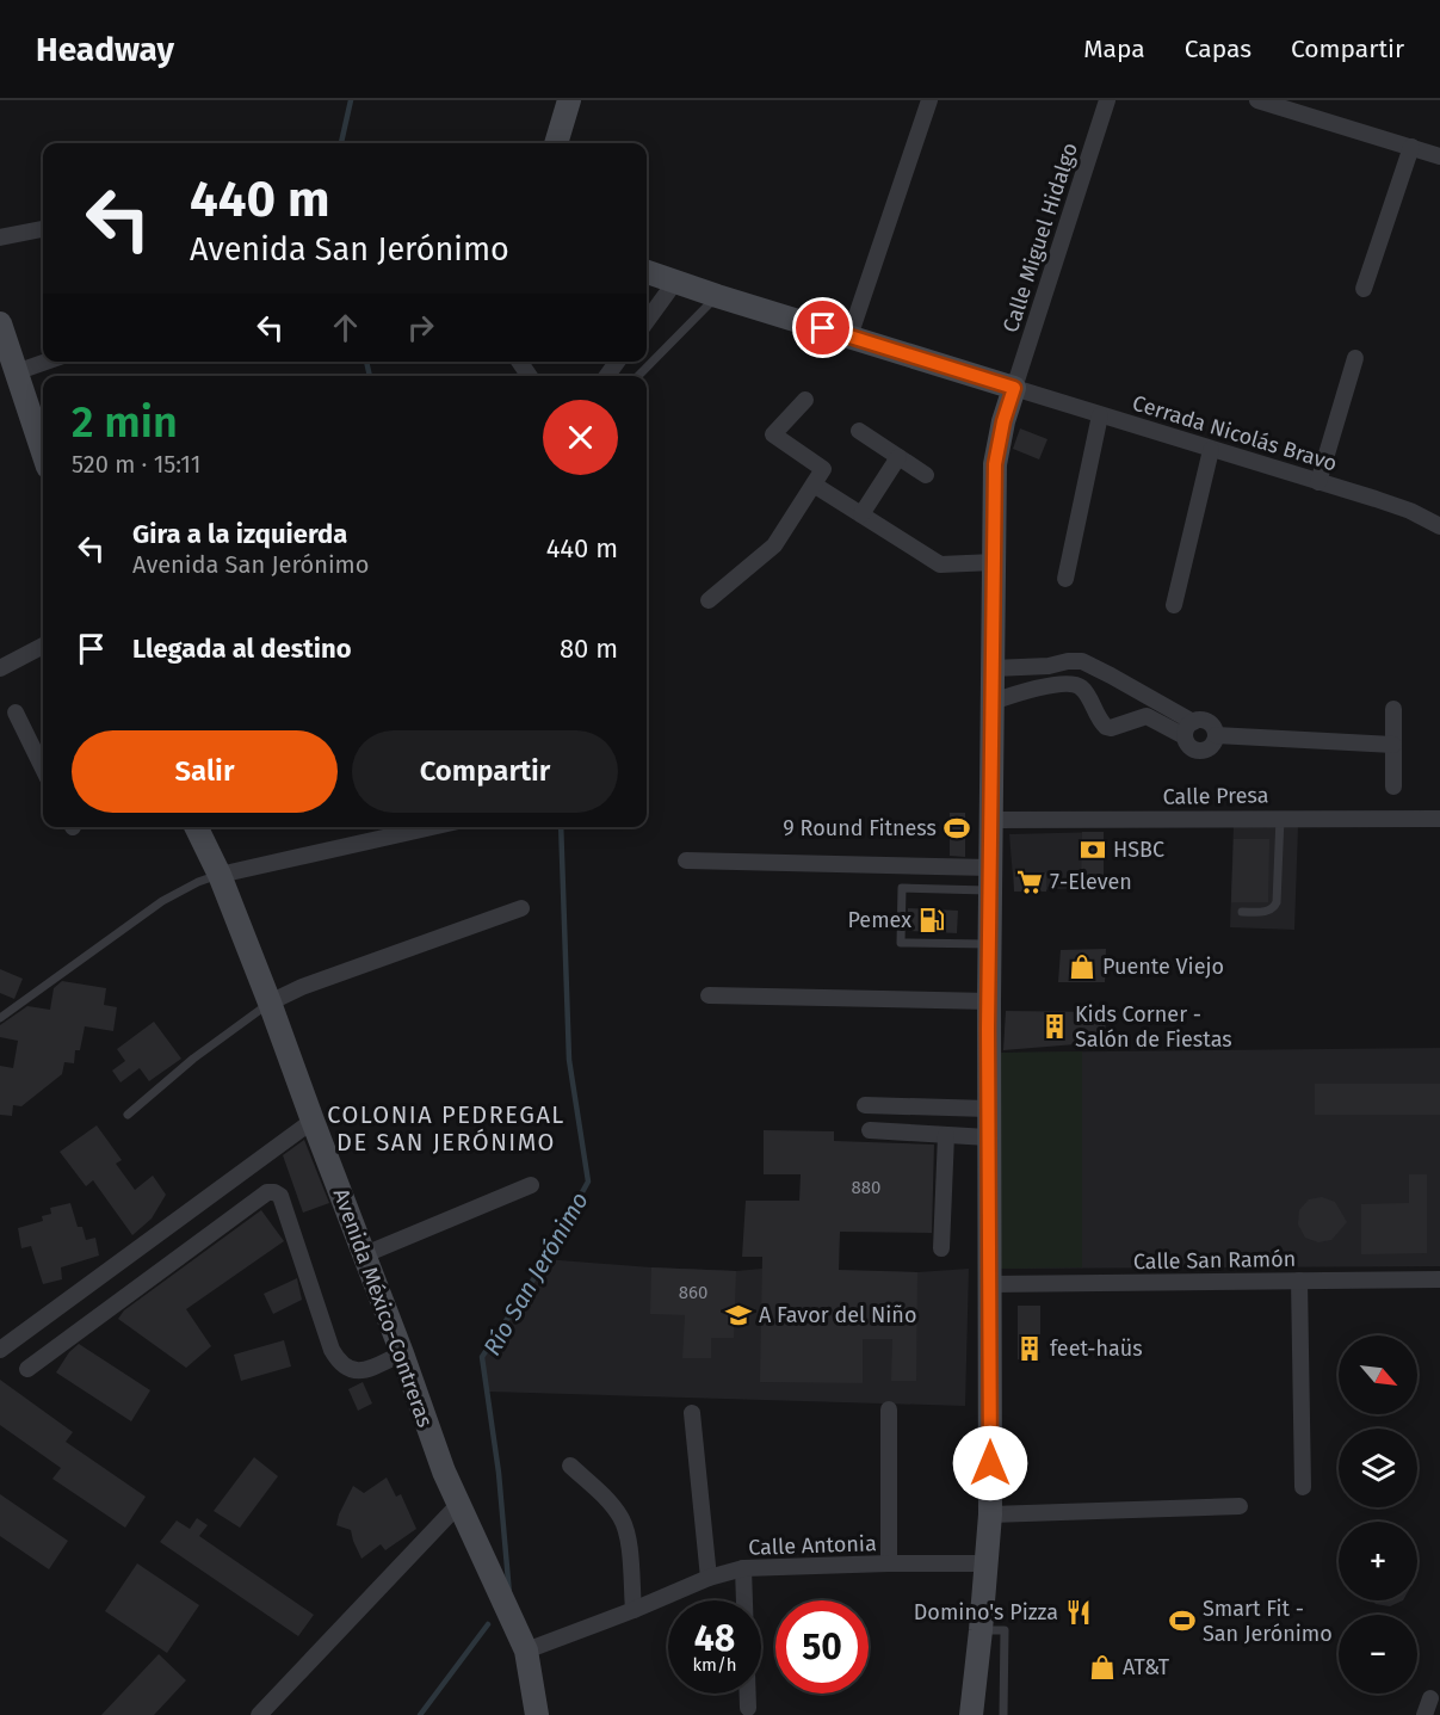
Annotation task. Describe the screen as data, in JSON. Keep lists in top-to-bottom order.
{
  "streets": {
    "main road": ["Avenida México-Contreras"],
    "street": [
      "Calle Miguel Hidalgo",
      "Cerrada Nicolás Bravo",
      "Calle Presa",
      "Calle San Ramón",
      "Calle Antonia"
    ]
  },
  "crossings": [
    ["Calle Miguel Hidalgo", "Cerrada Nicolás Bravo"],
    ["Avenida México-Contreras", "Calle Antonia"]
  ],
  "districts": ["COLONIA PEDREGAL DE SAN JERÓNIMO"],
  "water": ["Río San Jerónimo"],
  "places": {
    "sports": ["9 Round Fitness", "Smart Fit - San Jerónimo"],
    "bank": ["HSBC"],
    "supermarket": ["7-Eleven"],
    "fuel station": ["Pemex"],
    "shop": ["Puente Viejo", "AT&T"],
    "building": ["Kids Corner - Salón de Fiestas", "feet-haüs"],
    "school or university": ["A Favor del Niño"],
    "restaurant": ["Domino's Pizza"]
  },
  "house_numbers": ["880", "860"],
  "north": "bottom right",
  "page": {
    "header": "Headway",
    "nav": ["Mapa", "Capas", "Compartir"],
    "turn": ["440 m", "Avenida San Jerónimo"],
    "heading": ["2 min", "520 m · 15:11"],
    "list": [
      {
        "name": "Gira a la izquierda",
        "note": "Avenida San Jerónimo",
        "value": "440 m"
      },
      {
        "name": "Llegada al destino",
        "value": "80 m"
      }
    ],
    "buttons": ["Salir", "Compartir"],
    "map_buttons": ["+", "−"],
    "speed": "48 km/h",
    "limit": "50"
  }
}
